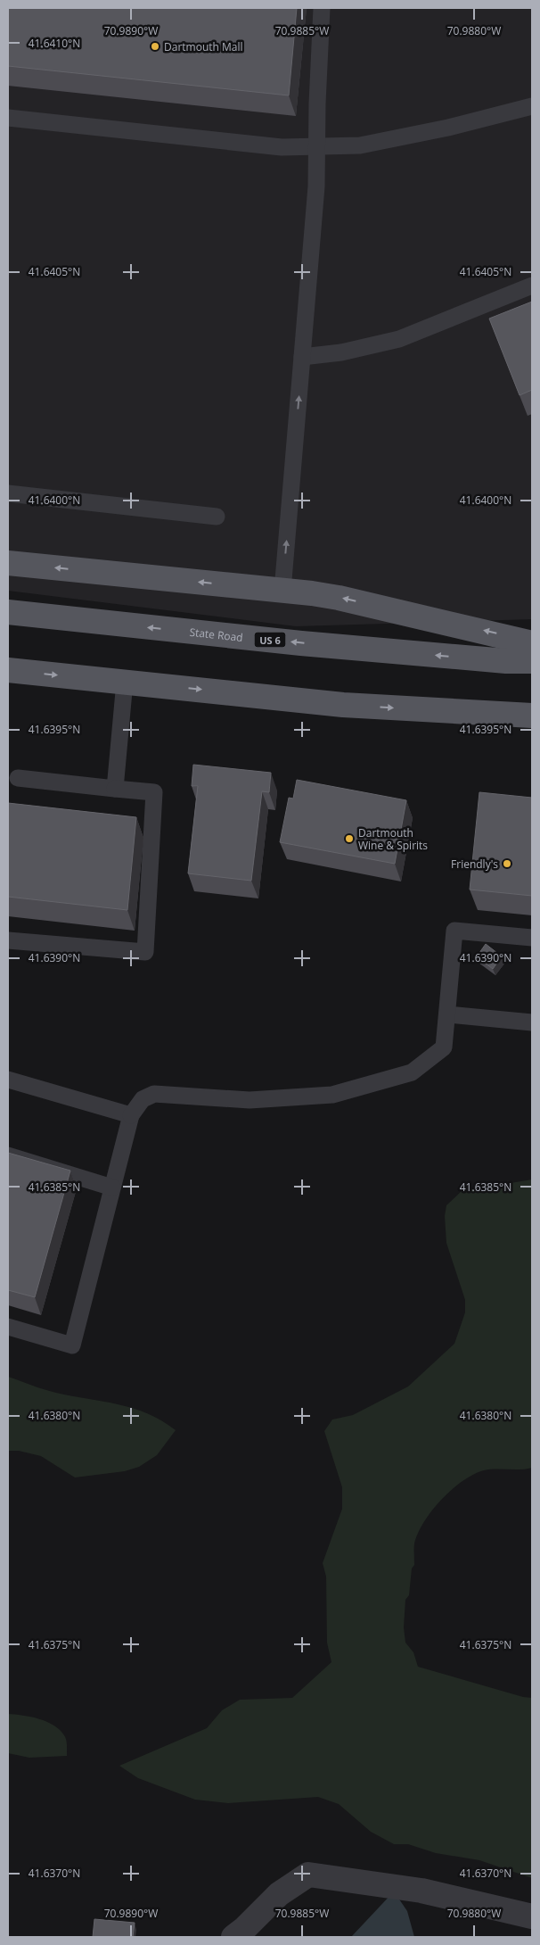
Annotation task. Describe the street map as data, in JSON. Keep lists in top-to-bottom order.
{
  "streets": {
    "main road": ["State Road", "US 6"]
  },
  "places": ["Dartmouth Mall", "Dartmouth Wine & Spirits", "Friendly's"],
  "coordinates": [
    "70.9890°W",
    "70.9885°W",
    "70.9880°W",
    "41.6410°N",
    "41.6405°N",
    "41.6400°N",
    "41.6395°N",
    "41.6390°N",
    "41.6385°N",
    "41.6380°N",
    "41.6375°N",
    "41.6370°N"
  ]
}
